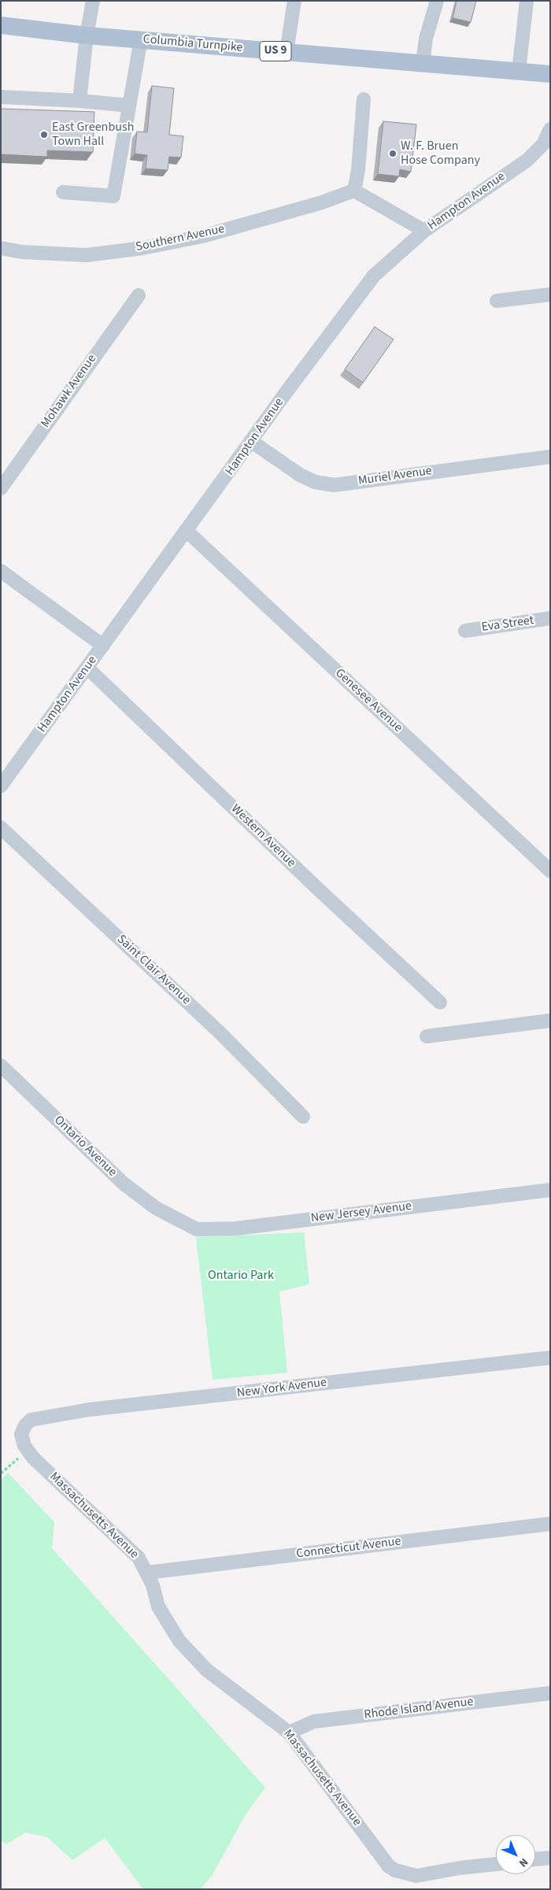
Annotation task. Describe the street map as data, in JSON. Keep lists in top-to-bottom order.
{
  "streets": {
    "main road": ["Columbia Turnpike", "US 9"],
    "street": [
      "Hampton Avenue",
      "Southern Avenue",
      "Mohawk Avenue",
      "Muriel Avenue",
      "Eva Street",
      "Genesee Avenue",
      "Western Avenue",
      "Saint Clair Avenue",
      "Ontario Avenue",
      "New Jersey Avenue",
      "New York Avenue",
      "Massachusetts Avenue",
      "Connecticut Avenue",
      "Rhode Island Avenue"
    ]
  },
  "crossings": [
    ["Hampton Avenue", "Muriel Avenue"],
    ["Hampton Avenue", "Genesee Avenue"],
    ["Hampton Avenue", "Western Avenue"],
    ["Ontario Avenue", "New Jersey Avenue"],
    ["New York Avenue", "Massachusetts Avenue"],
    ["Massachusetts Avenue", "Connecticut Avenue"],
    ["Massachusetts Avenue", "Rhode Island Avenue"]
  ],
  "parks": ["Ontario Park"],
  "places": ["East Greenbush Town Hall", "W. F. Bruen Hose Company"],
  "north": "bottom right"
}
